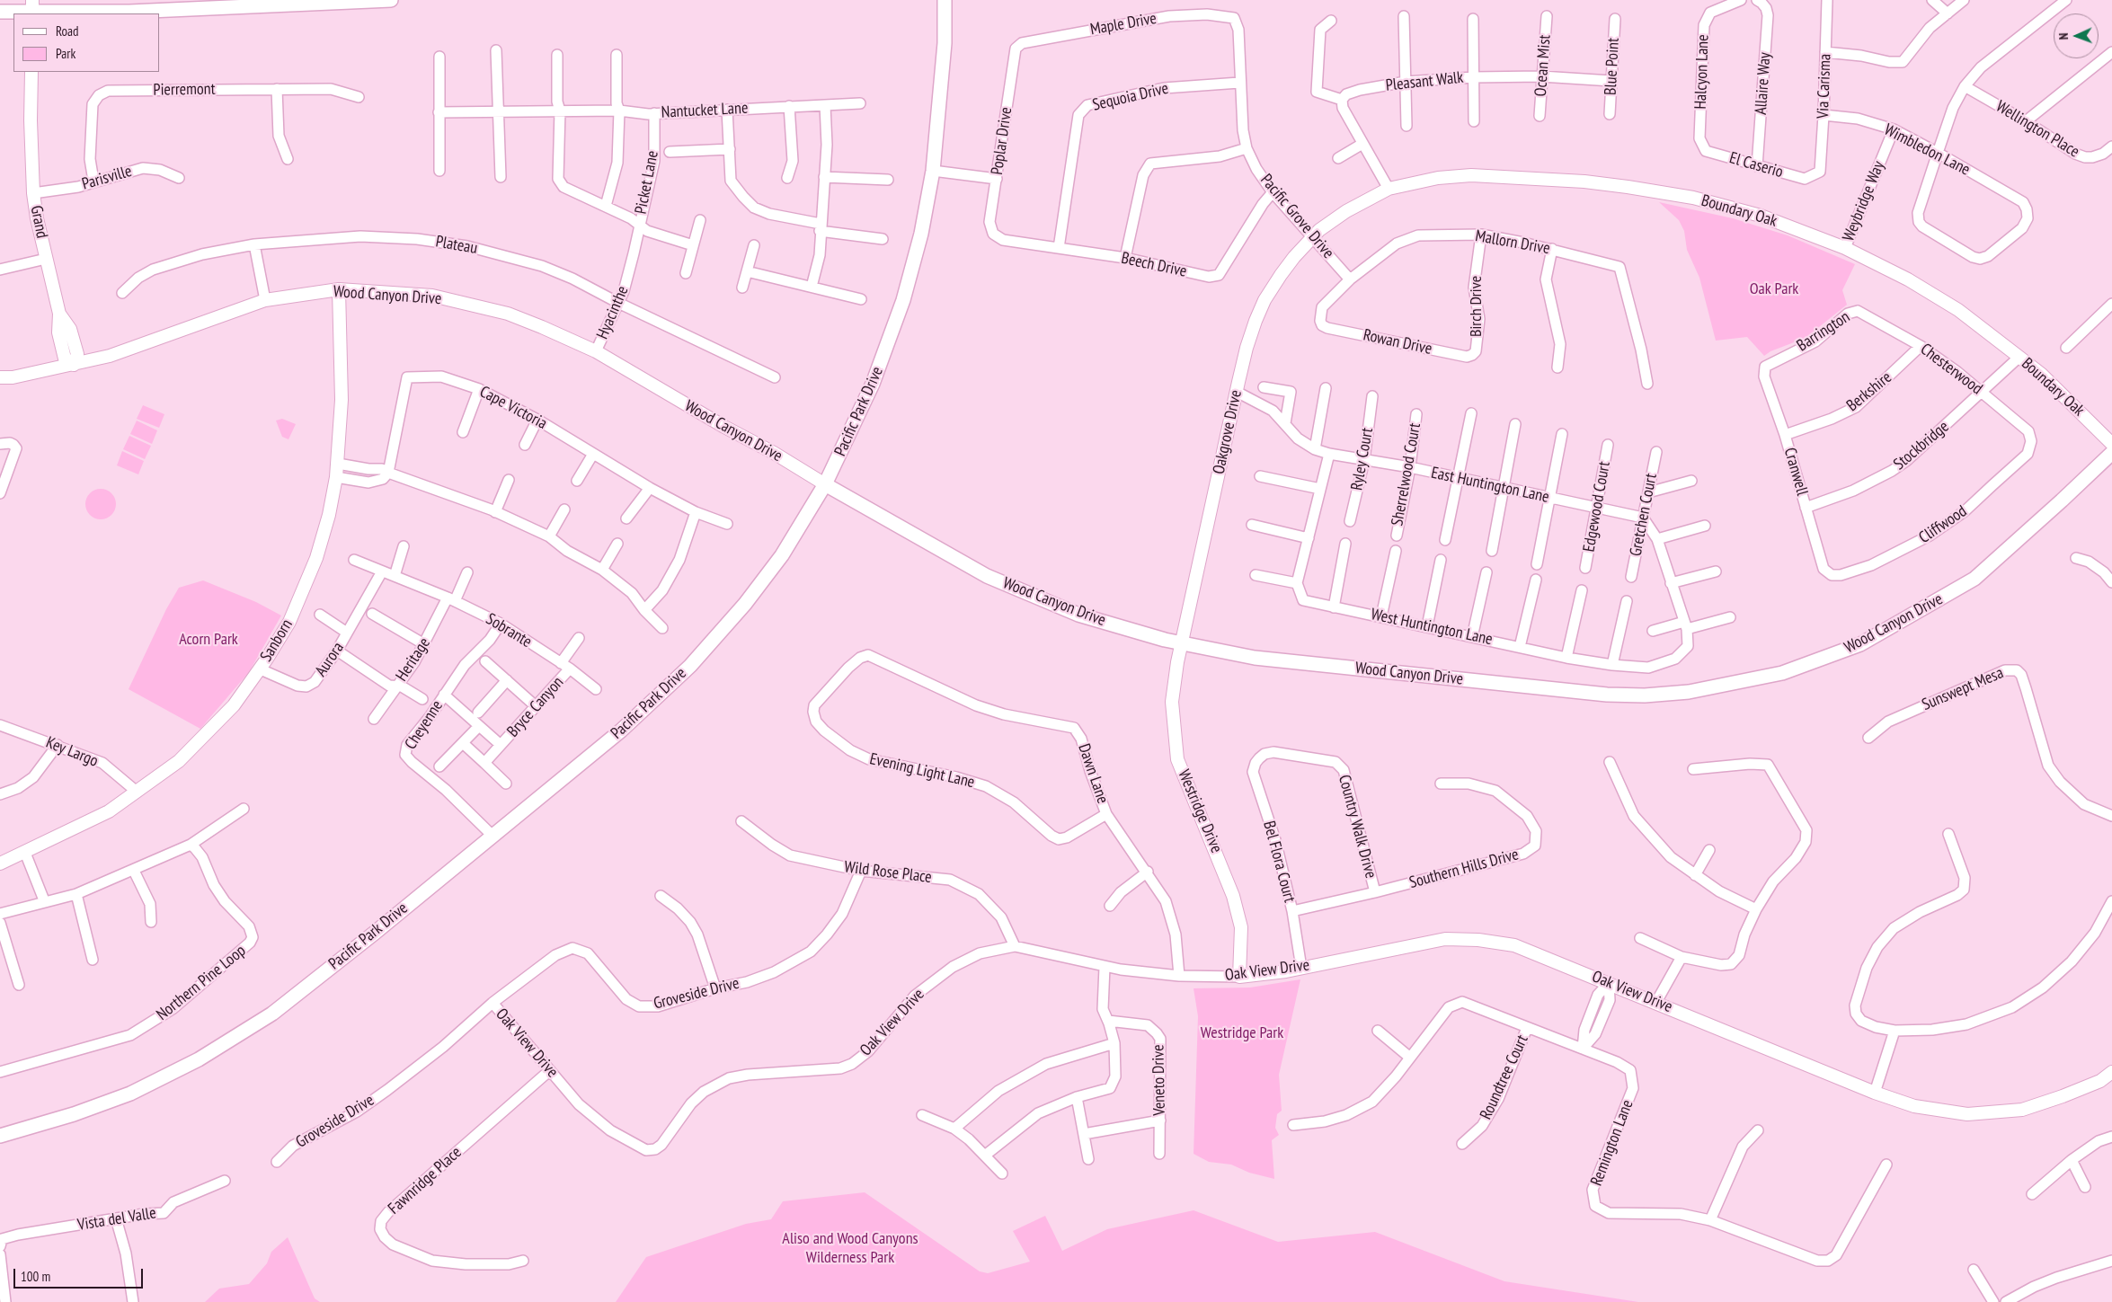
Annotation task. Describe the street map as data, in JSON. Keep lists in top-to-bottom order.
{
  "streets": {
    "main road": ["Wood Canyon Drive", "Pacific Park Drive"],
    "street": [
      "Maple Drive",
      "Ocean Mist",
      "Blue Point",
      "Halcyon Lane",
      "Pleasant Walk",
      "Allaire Way",
      "Via Carisma",
      "Pierremont",
      "Sequoia Drive",
      "Nantucket Lane",
      "Wellington Place",
      "Poplar Drive",
      "Wimbledon Lane",
      "El Caserio",
      "Parisville",
      "Picket Lane",
      "Weybridge Way",
      "Boundary Oak",
      "Pacific Grove Drive",
      "Grand",
      "Mallorn Drive",
      "Plateau",
      "Beech Drive",
      "Birch Drive",
      "Hyacinthe",
      "Barrington",
      "Rowan Drive",
      "Chesterwood",
      "Berkshire",
      "Cape Victoria",
      "Oakgrove Drive",
      "Stockbridge",
      "Ryley Court",
      "Cranwell",
      "Sherrelwood Court",
      "East Huntington Lane",
      "Edgewood Court",
      "Gretchen Court",
      "Cliffwood",
      "West Huntington Lane",
      "Sobrante",
      "Sanborn",
      "Aurora",
      "Heritage",
      "Sunswept Mesa",
      "Bryce Canyon",
      "Cheyenne",
      "Key Largo",
      "Evening Light Lane",
      "Dawn Lane",
      "Westridge Drive",
      "Country Walk Drive",
      "Bel Flora Court",
      "Southern Hills Drive",
      "Wild Rose Place",
      "Oak View Drive",
      "Northern Pine Loop",
      "Groveside Drive",
      "Roundtree Court",
      "Veneto Drive",
      "Remington Lane",
      "Fawnridge Place",
      "Vista del Valle"
    ]
  },
  "crossings": [
    ["Maple Drive", "Poplar Drive"],
    ["Maple Drive", "Pacific Grove Drive"],
    ["Ocean Mist", "Pleasant Walk"],
    ["Blue Point", "Pleasant Walk"],
    ["Halcyon Lane", "El Caserio"],
    ["Allaire Way", "El Caserio"],
    ["Via Carisma", "Wimbledon Lane"],
    ["Via Carisma", "El Caserio"],
    ["Pierremont", "Parisville"],
    ["Sequoia Drive", "Pacific Grove Drive"],
    ["Sequoia Drive", "Beech Drive"],
    ["Nantucket Lane", "Picket Lane"],
    ["Poplar Drive", "Beech Drive"],
    ["Wimbledon Lane", "Weybridge Way"],
    ["Parisville", "Grand"],
    ["Picket Lane", "Hyacinthe"],
    ["Weybridge Way", "Boundary Oak"],
    ["Boundary Oak", "Pacific Grove Drive"],
    ["Boundary Oak", "Oakgrove Drive"],
    ["Boundary Oak", "Stockbridge"],
    ["Pacific Grove Drive", "Mallorn Drive"],
    ["Pacific Grove Drive", "Beech Drive"],
    ["Pacific Grove Drive", "Oakgrove Drive"],
    ["Grand", "Wood Canyon Drive"],
    ["Mallorn Drive", "Birch Drive"],
    ["Mallorn Drive", "Rowan Drive"],
    ["Plateau", "Hyacinthe"],
    ["Wood Canyon Drive", "Hyacinthe"],
    ["Wood Canyon Drive", "Pacific Park Drive"],
    ["Wood Canyon Drive", "Oakgrove Drive"],
    ["Wood Canyon Drive", "Sanborn"],
    ["Wood Canyon Drive", "Westridge Drive"],
    ["Birch Drive", "Rowan Drive"],
    ["Barrington", "Chesterwood"],
    ["Barrington", "Cranwell"],
    ["Chesterwood", "Berkshire"],
    ["Chesterwood", "Stockbridge"],
    ["Chesterwood", "Cliffwood"],
    ["Berkshire", "Cranwell"],
    ["Pacific Park Drive", "Cheyenne"],
    ["Oakgrove Drive", "East Huntington Lane"],
    ["Oakgrove Drive", "Westridge Drive"],
    ["Stockbridge", "Cranwell"],
    ["Ryley Court", "East Huntington Lane"],
    ["Cranwell", "Cliffwood"],
    ["Sherrelwood Court", "East Huntington Lane"],
    ["East Huntington Lane", "Edgewood Court"],
    ["East Huntington Lane", "Gretchen Court"],
    ["Sobrante", "Aurora"],
    ["Sobrante", "Heritage"],
    ["Sobrante", "Bryce Canyon"],
    ["Sobrante", "Cheyenne"],
    ["Sanborn", "Aurora"],
    ["Sanborn", "Key Largo"],
    ["Bryce Canyon", "Cheyenne"],
    ["Evening Light Lane", "Dawn Lane"],
    ["Dawn Lane", "Oak View Drive"],
    ["Westridge Drive", "Oak View Drive"],
    ["Country Walk Drive", "Bel Flora Court"],
    ["Country Walk Drive", "Southern Hills Drive"],
    ["Bel Flora Court", "Southern Hills Drive"],
    ["Bel Flora Court", "Oak View Drive"],
    ["Wild Rose Place", "Oak View Drive"],
    ["Wild Rose Place", "Groveside Drive"],
    ["Oak View Drive", "Groveside Drive"],
    ["Oak View Drive", "Fawnridge Place"],
    ["Roundtree Court", "Remington Lane"]
  ],
  "parks": [
    "Oak Park",
    "Acorn Park",
    "Westridge Park",
    "Aliso and Wood Canyons Wilderness Park"
  ],
  "legend": ["Road", "Park"],
  "scale_bar": "100 m",
  "north": "left"
}
